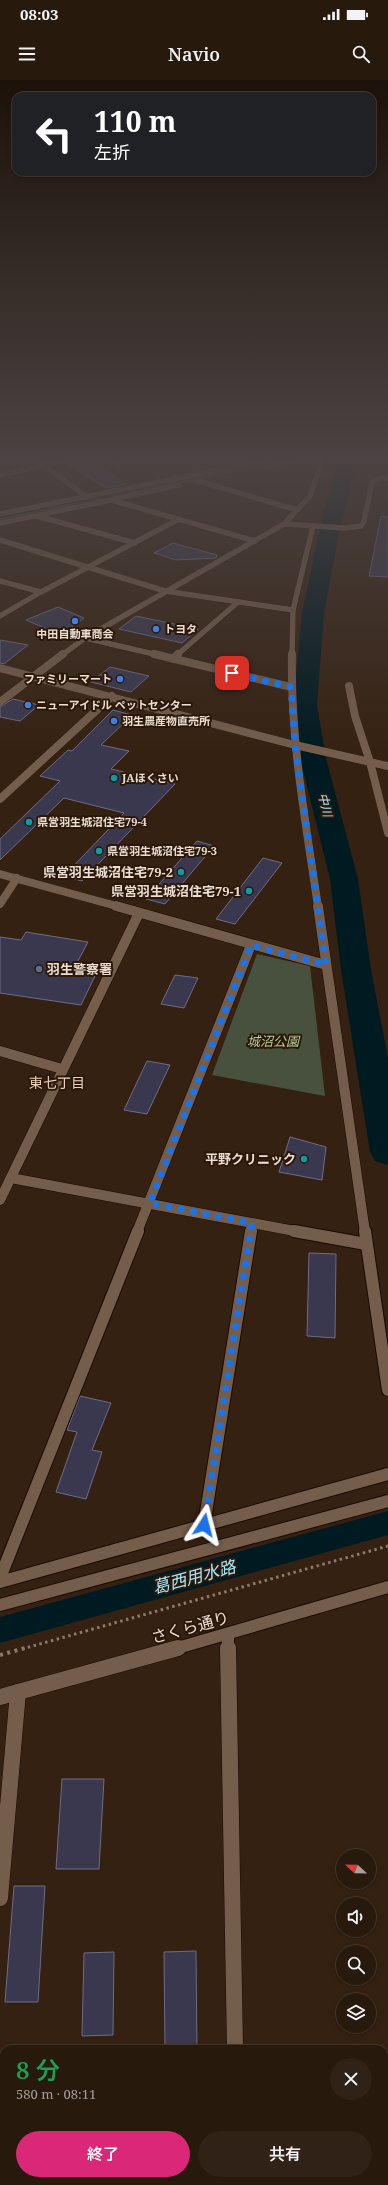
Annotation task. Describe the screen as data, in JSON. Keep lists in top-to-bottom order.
{
  "streets": {
    "street": ["さくら通り"]
  },
  "districts": ["東七丁目"],
  "water": ["中川", "葛西用水路"],
  "parks": ["城沼公園"],
  "places": [
    "中田自動車商会",
    "トヨタ",
    "ファミリーマート",
    "ニューアイドル ペットセンター",
    "羽生農産物直売所",
    "JAほくさい",
    "県営羽生城沼住宅79-4",
    "県営羽生城沼住宅79-3",
    "県営羽生城沼住宅79-2",
    "県営羽生城沼住宅79-1",
    "羽生警察署",
    "平野クリニック"
  ],
  "north": "left",
  "page": {
    "status": "08:03",
    "header": "Navio",
    "turn": ["110 m", "左折"],
    "heading": ["8 分", "580 m · 08:11"],
    "buttons": ["終了", "共有"]
  }
}
